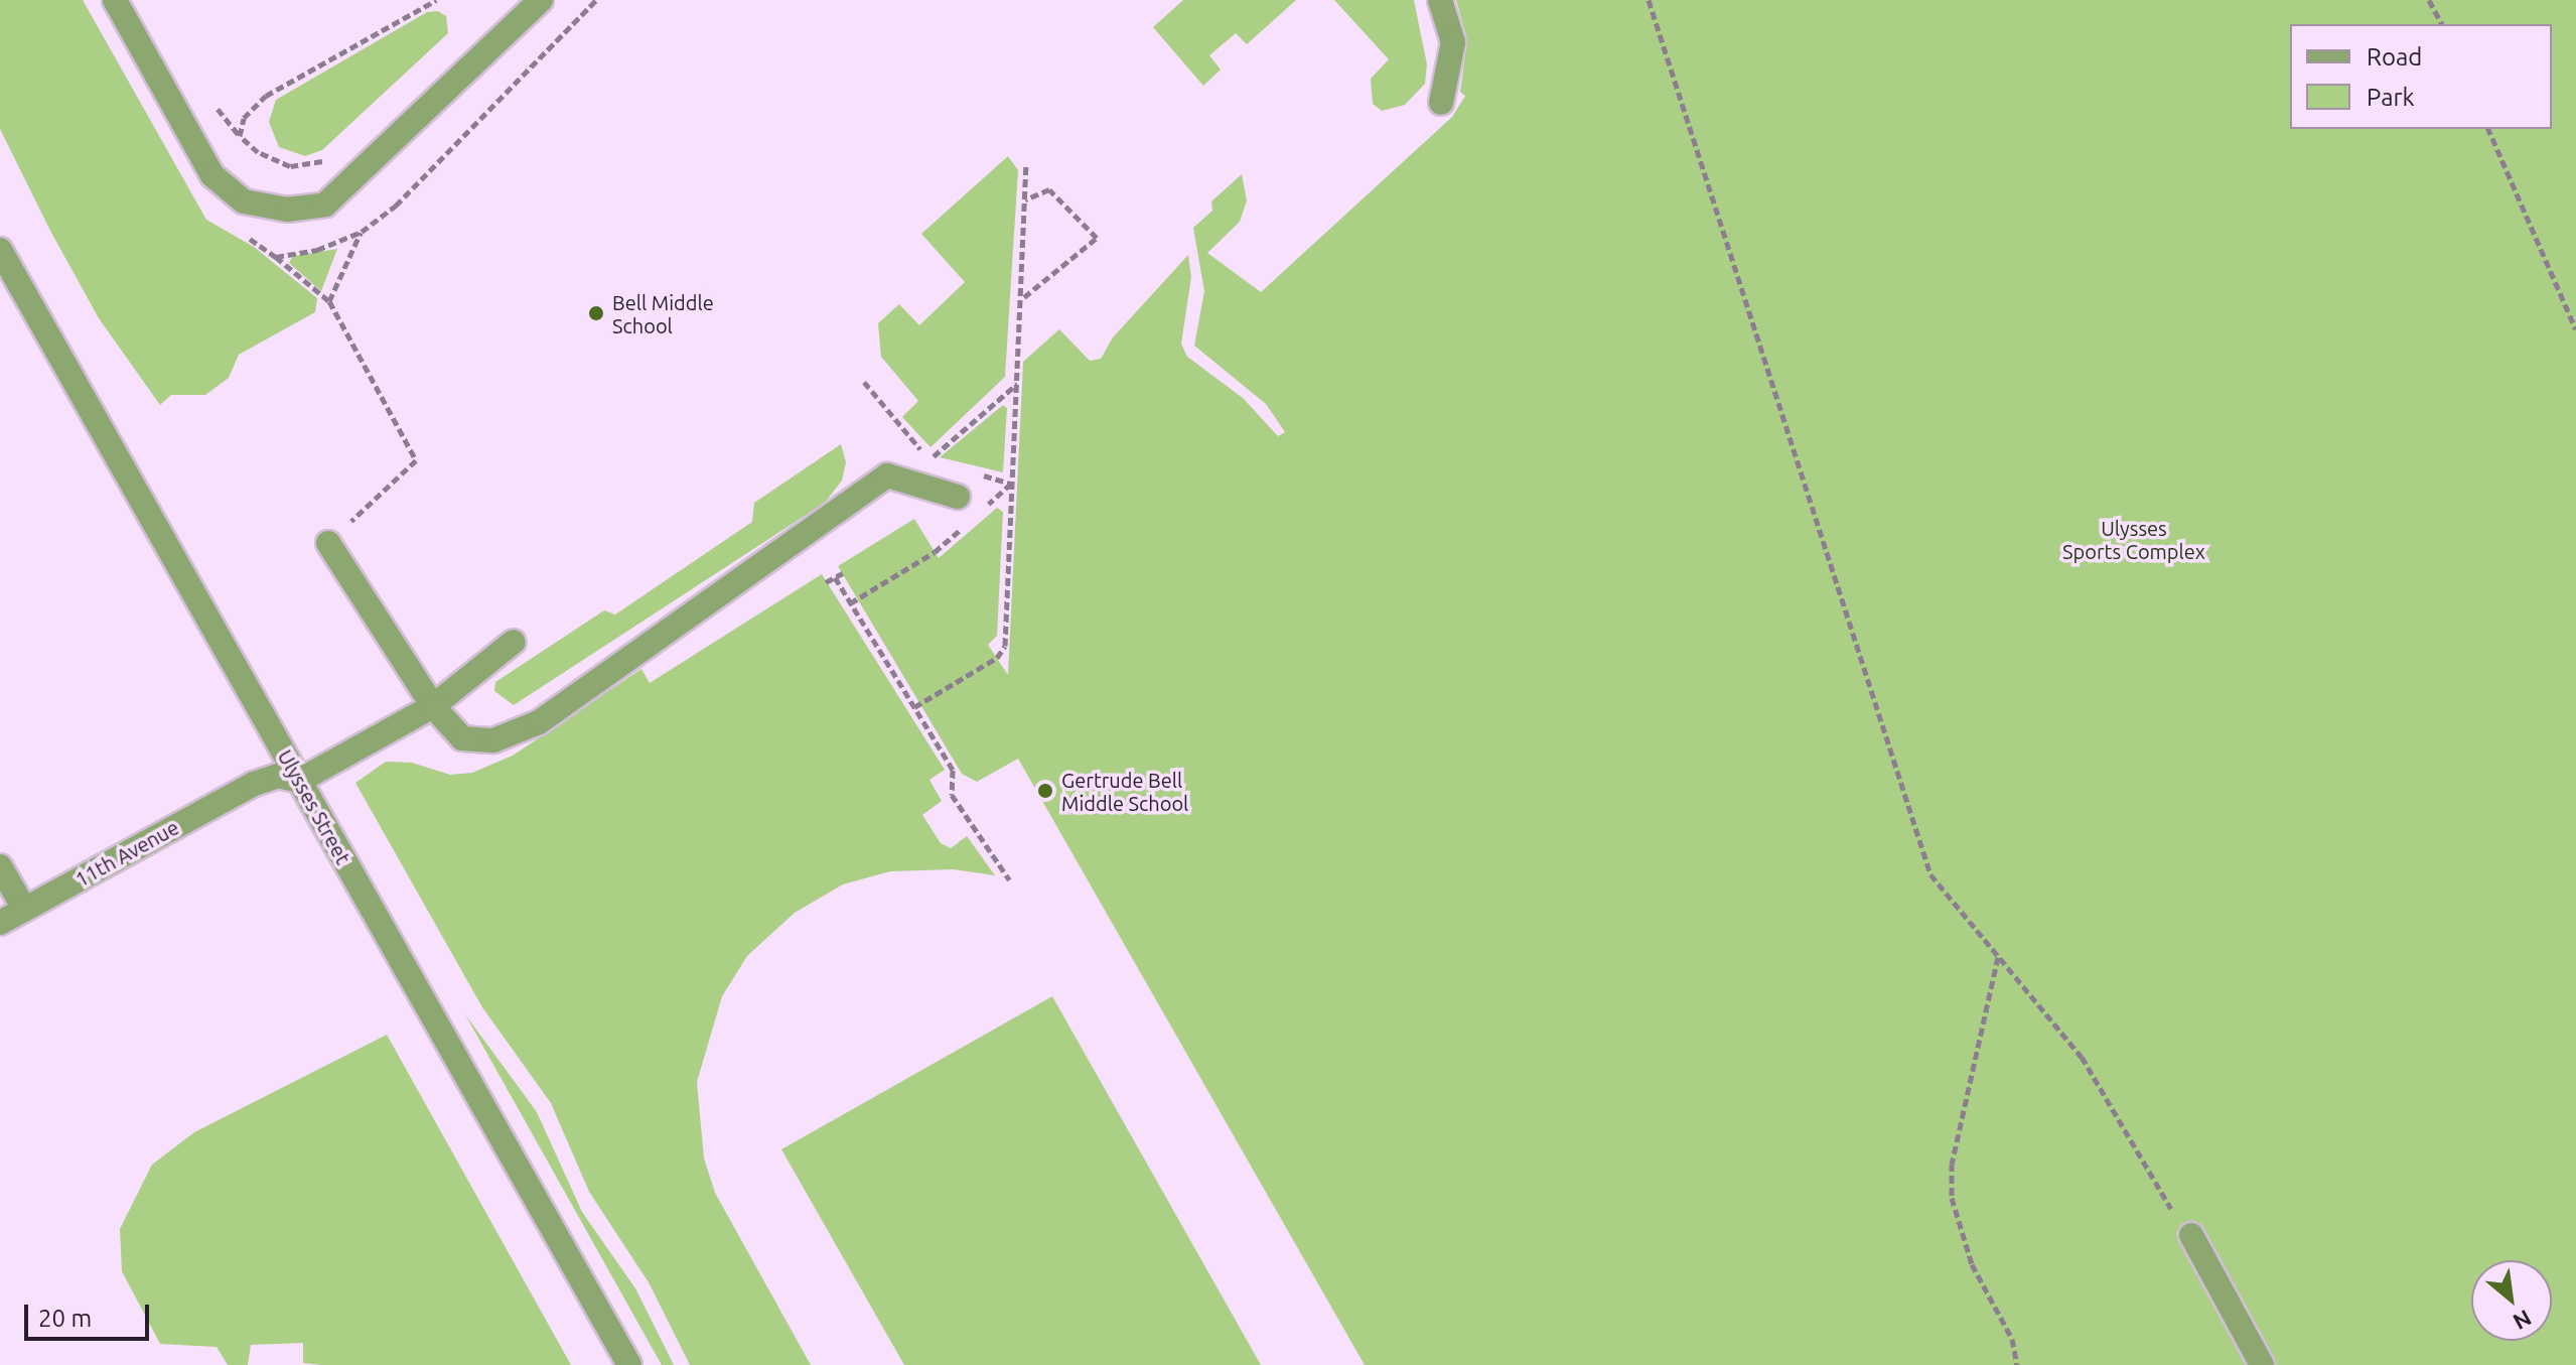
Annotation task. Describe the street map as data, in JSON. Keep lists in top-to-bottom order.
{
  "streets": {
    "street": ["Ulysses Street", "11th Avenue"]
  },
  "crossings": [
    ["Ulysses Street", "11th Avenue"]
  ],
  "parks": ["Ulysses Sports Complex"],
  "places": ["Bell Middle School", "Gertrude Bell Middle School"],
  "legend": ["Road", "Park"],
  "scale_bar": "20 m",
  "north": "bottom right"
}
